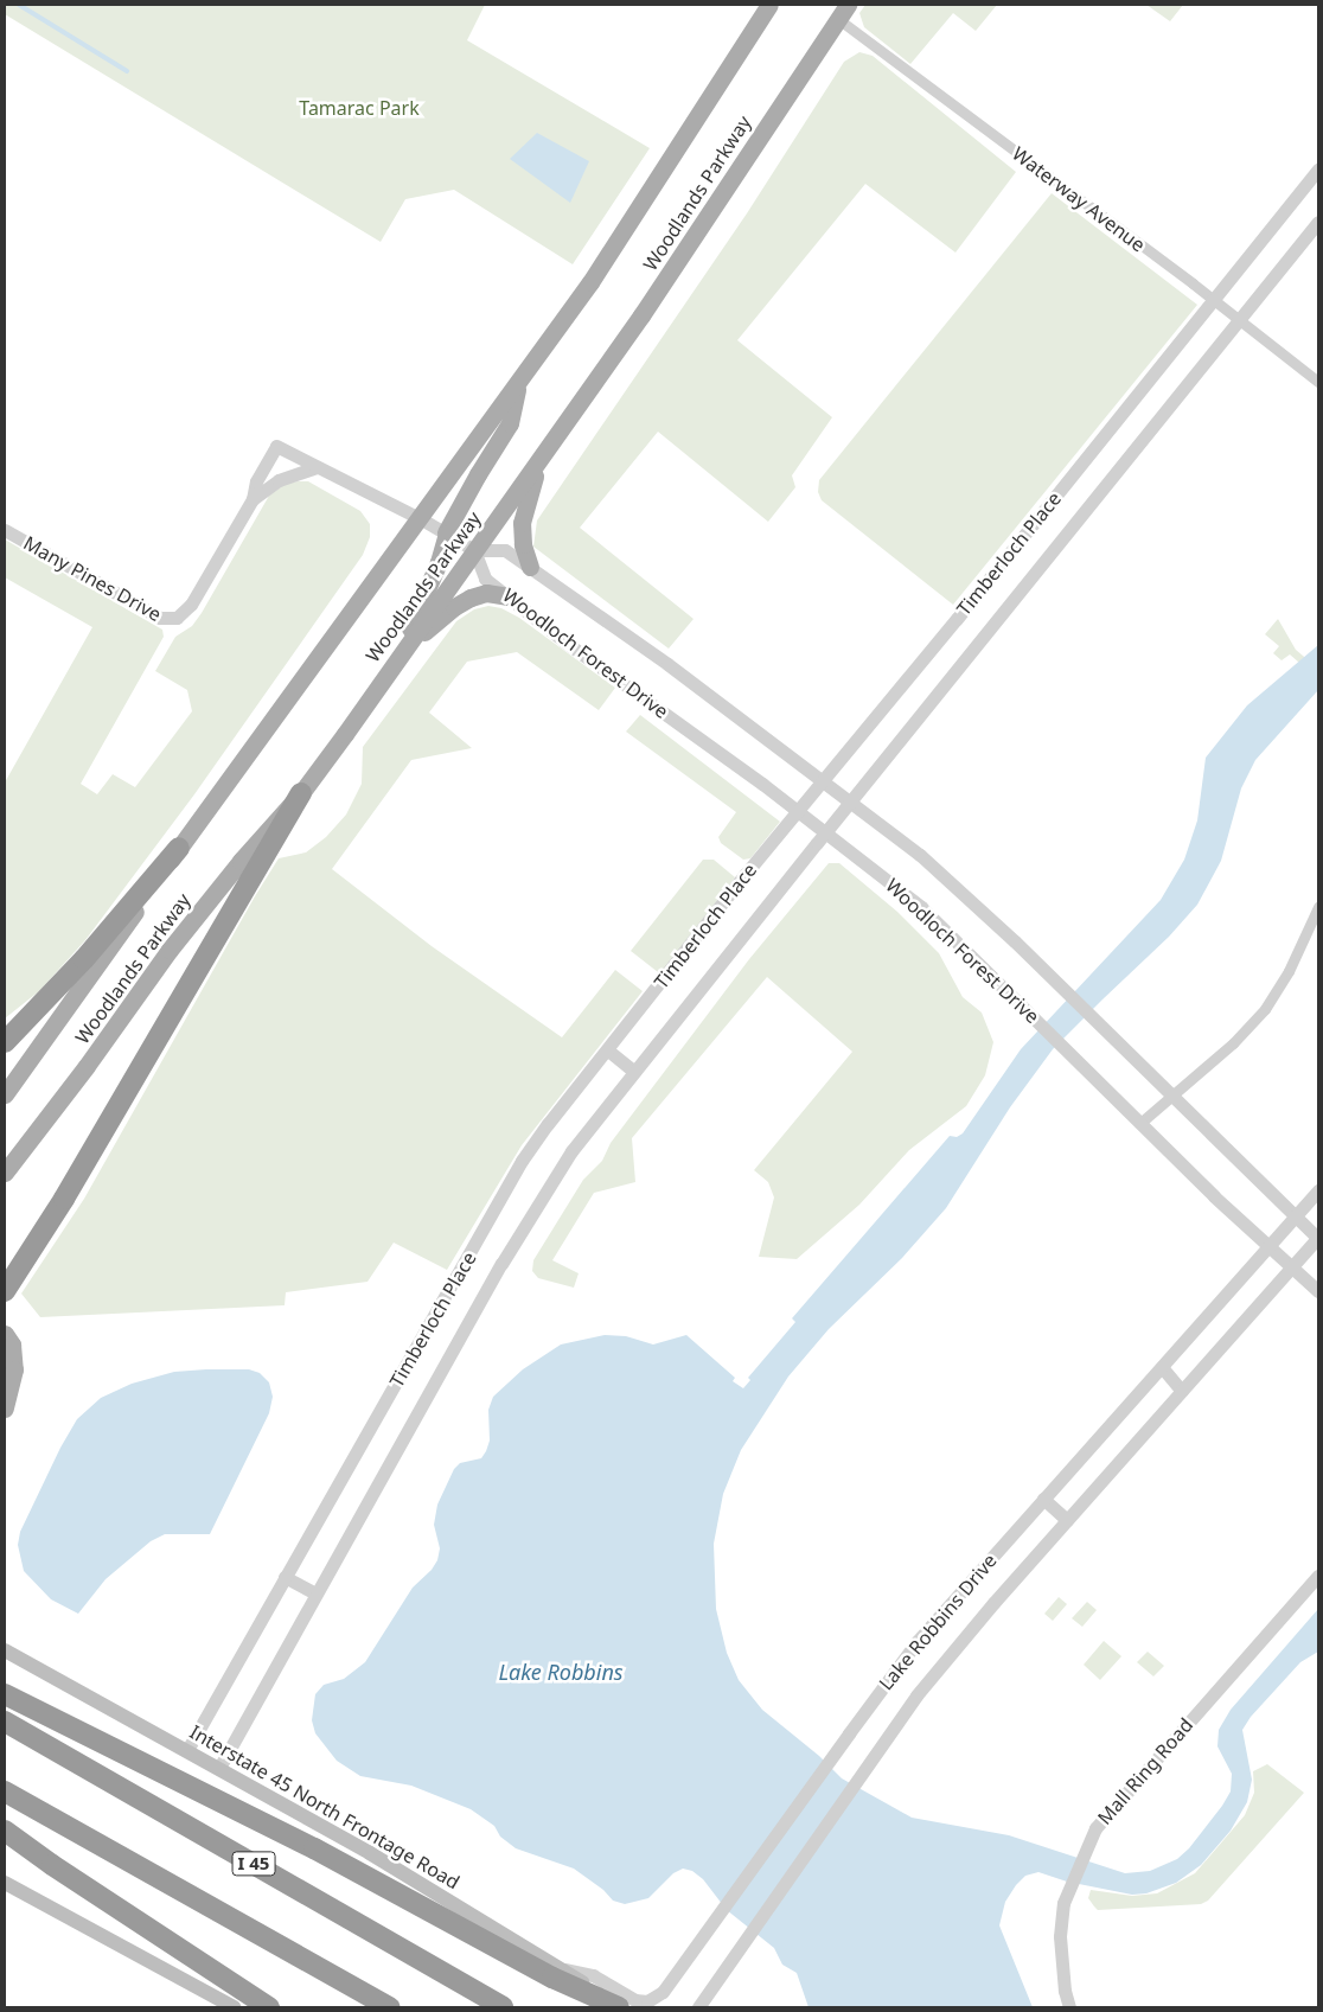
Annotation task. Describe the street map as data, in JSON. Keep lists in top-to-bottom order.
{
  "streets": {
    "highway": ["I 45"],
    "main road": ["Woodlands Parkway", "Interstate 45 North Frontage Road"],
    "street": [
      "Waterway Avenue",
      "Timberloch Place",
      "Many Pines Drive",
      "Woodloch Forest Drive",
      "Lake Robbins Drive",
      "Mall Ring Road"
    ]
  },
  "crossings": [
    ["Woodlands Parkway", "Waterway Avenue"],
    ["Woodlands Parkway", "Many Pines Drive"],
    ["Woodlands Parkway", "Woodloch Forest Drive"],
    ["Waterway Avenue", "Timberloch Place"],
    ["Timberloch Place", "Woodloch Forest Drive"],
    ["Timberloch Place", "Interstate 45 North Frontage Road"],
    ["Woodloch Forest Drive", "Lake Robbins Drive"],
    ["Lake Robbins Drive", "Interstate 45 North Frontage Road"]
  ],
  "water": ["Lake Robbins"],
  "parks": ["Tamarac Park"]
}
